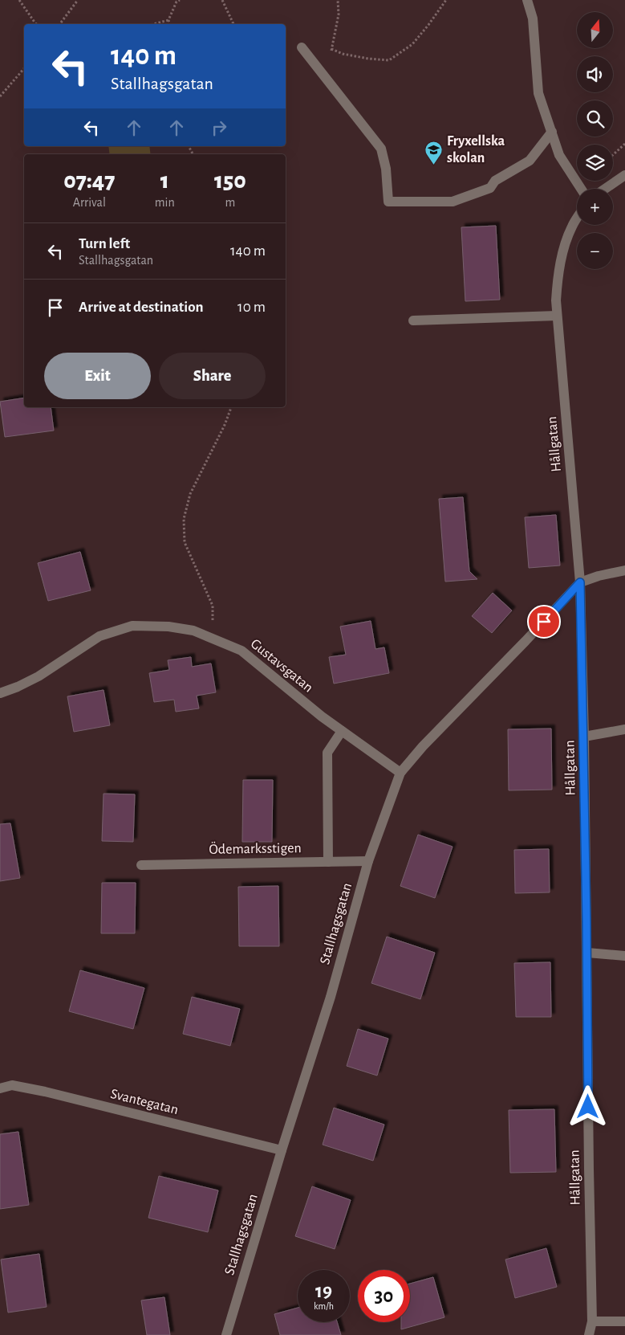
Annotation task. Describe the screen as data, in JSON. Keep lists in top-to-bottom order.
{
  "streets": {
    "street": [
      "Hållgatan",
      "Gustavsgatan",
      "Ödemarksstigen",
      "Stallhagsgatan",
      "Svantegatan"
    ]
  },
  "crossings": [
    ["Hållgatan", "Stallhagsgatan"],
    ["Gustavsgatan", "Stallhagsgatan"],
    ["Ödemarksstigen", "Stallhagsgatan"],
    ["Stallhagsgatan", "Svantegatan"]
  ],
  "places": {
    "school or university": ["Fryxellska skolan"]
  },
  "north": "top",
  "page": {
    "map_buttons": ["+", "−"],
    "turn": ["140 m", "Stallhagsgatan"],
    "eta": [
      "07:47",
      "Arrival",
      "1",
      "min",
      "150",
      "m"
    ],
    "list": [
      {
        "name": "Turn left",
        "note": "Stallhagsgatan",
        "value": "140 m"
      },
      {
        "name": "Arrive at destination",
        "value": "10 m"
      }
    ],
    "buttons": ["Exit", "Share"],
    "speed": "19 km/h",
    "limit": "30"
  }
}
